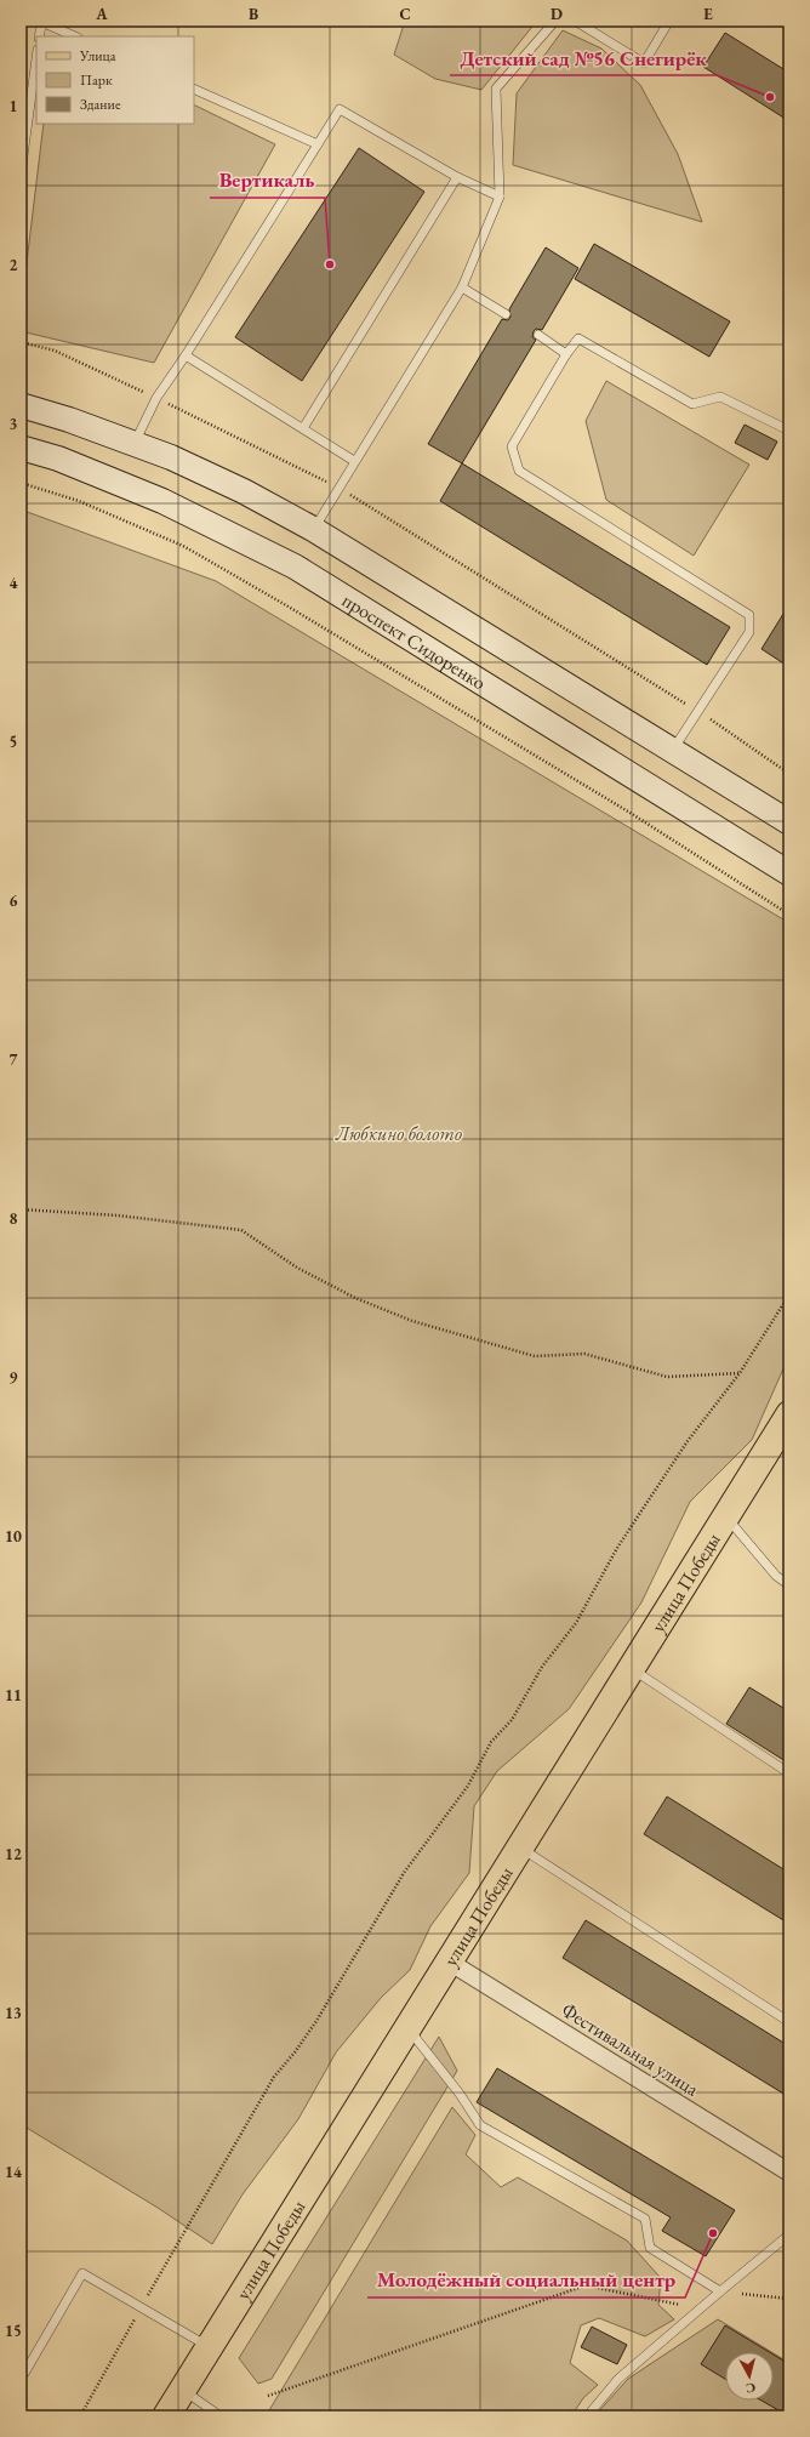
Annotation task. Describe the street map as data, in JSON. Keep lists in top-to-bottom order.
{
  "streets": {
    "main road": ["проспект Сидоренко", "улица Победы"],
    "street": ["Фестивальная улица"]
  },
  "crossings": [
    ["улица Победы", "Фестивальная улица"]
  ],
  "parks": ["Любкино болото"],
  "places": ["Детский сад №56 Снегирёк", "Вертикаль", "Молодёжный социальный центр"],
  "legend": ["Улица", "Парк", "Здание"],
  "north": "bottom",
  "grid": {
    "columns": [
      "A",
      "B",
      "C",
      "D",
      "E"
    ],
    "rows": [
      "1",
      "2",
      "3",
      "4",
      "5",
      "6",
      "7",
      "8",
      "9",
      "10",
      "11",
      "12",
      "13",
      "14",
      "15"
    ]
  }
}
